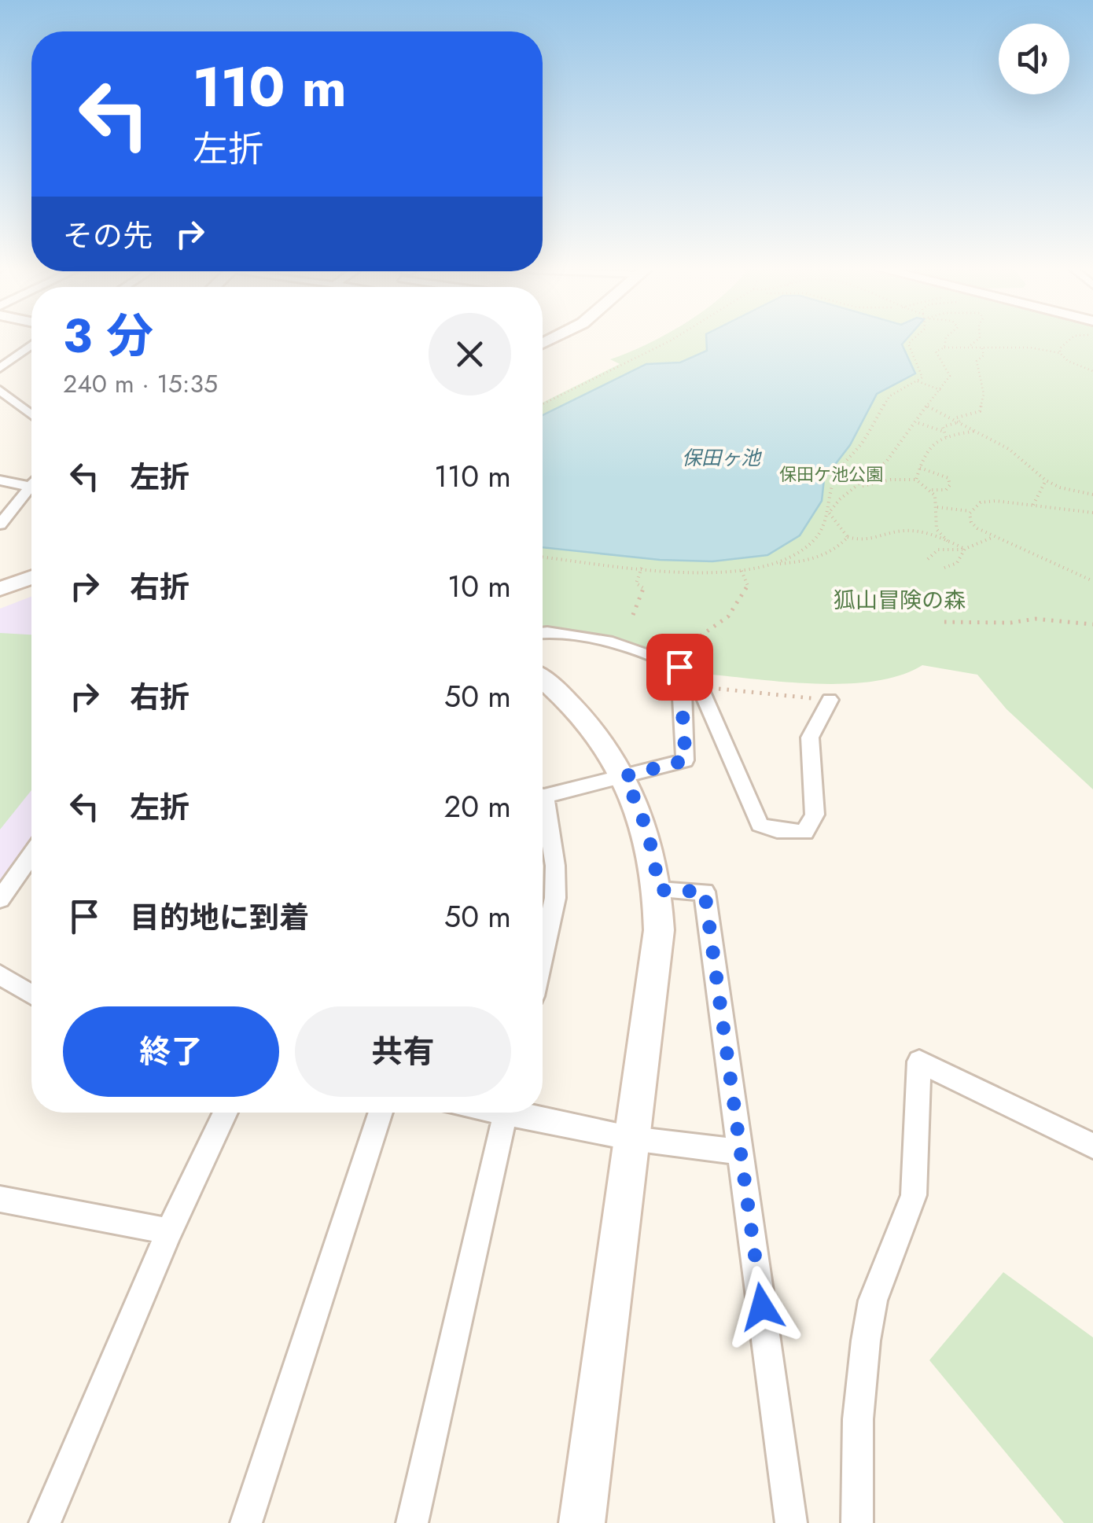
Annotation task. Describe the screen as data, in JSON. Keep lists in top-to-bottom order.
{
  "water": ["保田ヶ池"],
  "parks": ["保田ケ池公園", "狐山冒険の森"],
  "page": {
    "turn": ["110 m", "左折"],
    "then": "その先",
    "heading": ["3 分", "240 m · 15:35"],
    "list": [
      {
        "name": "左折",
        "value": "110 m"
      },
      {
        "name": "右折",
        "value": "10 m"
      },
      {
        "name": "右折",
        "value": "50 m"
      },
      {
        "name": "左折",
        "value": "20 m"
      },
      {
        "name": "目的地に到着",
        "value": "50 m"
      }
    ],
    "buttons": ["終了", "共有"]
  }
}
